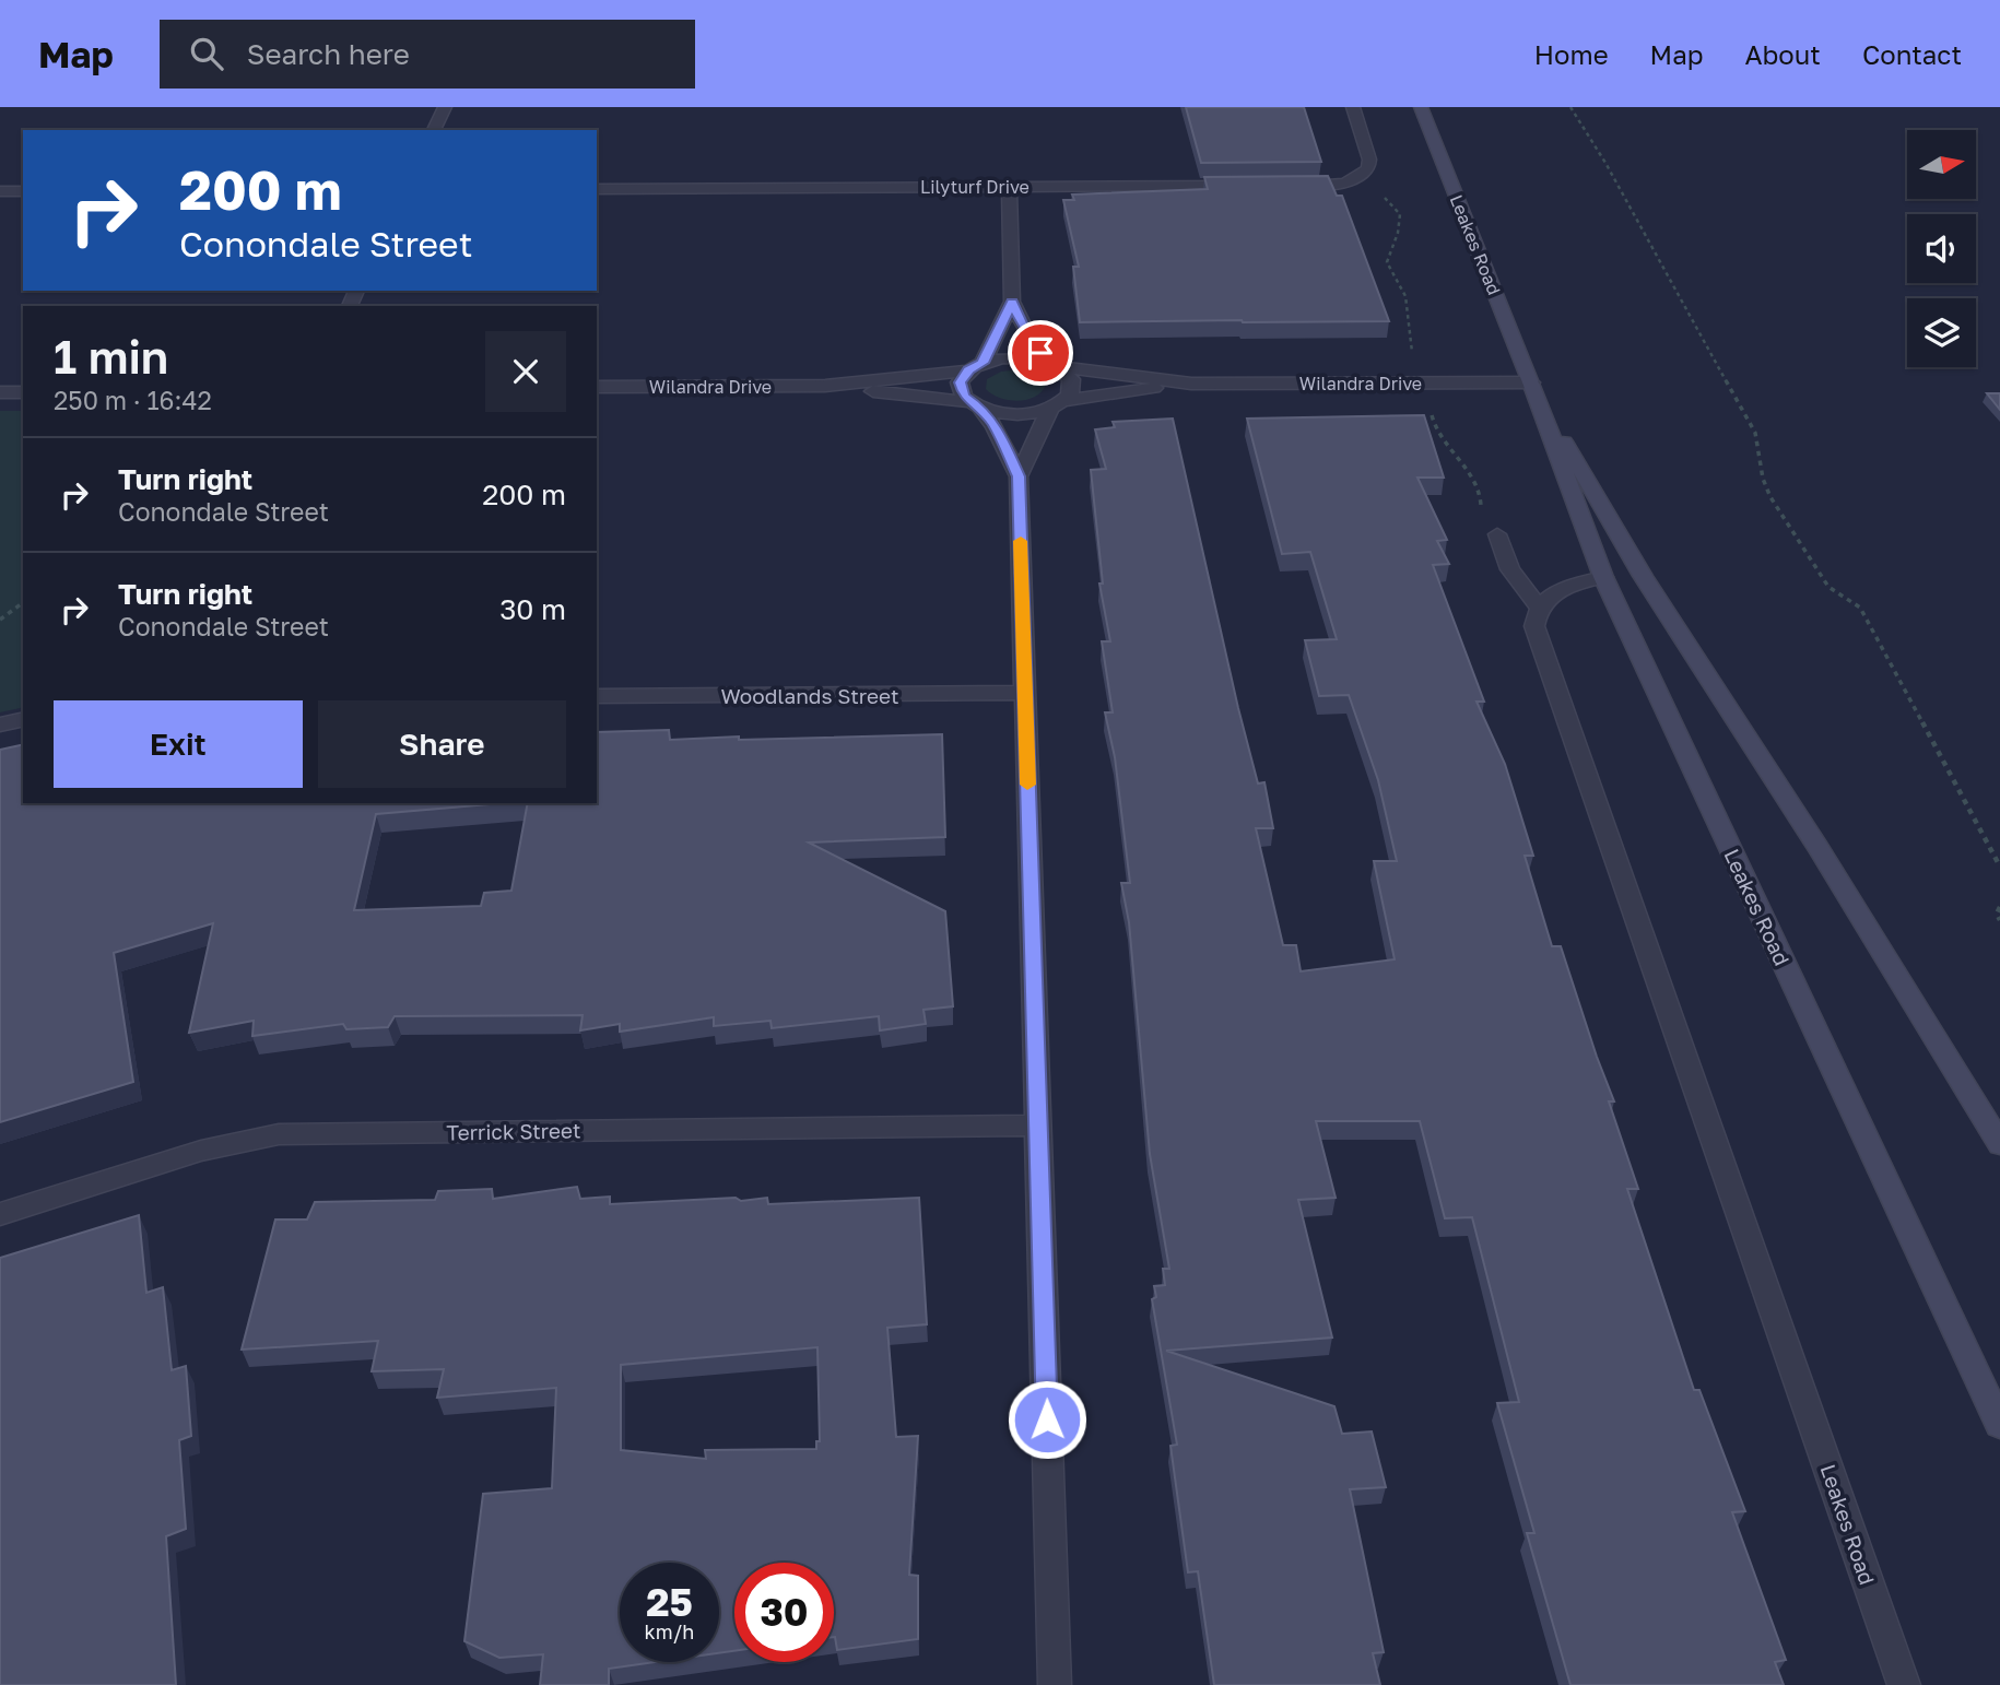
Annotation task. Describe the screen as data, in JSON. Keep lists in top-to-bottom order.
{
  "streets": {
    "main road": ["Leakes Road"],
    "street": [
      "Lilyturf Drive",
      "Wilandra Drive",
      "Woodlands Street",
      "Terrick Street"
    ]
  },
  "crossings": [
    ["Leakes Road", "Wilandra Drive"]
  ],
  "north": "right",
  "page": {
    "header": "Map",
    "search": "Search here",
    "nav": [
      "Home",
      "Map",
      "About",
      "Contact"
    ],
    "turn": ["200 m", "Conondale Street"],
    "heading": ["1 min", "250 m · 16:42"],
    "list": [
      {
        "name": "Turn right",
        "note": "Conondale Street",
        "value": "200 m"
      },
      {
        "name": "Turn right",
        "note": "Conondale Street",
        "value": "30 m"
      }
    ],
    "buttons": ["Exit", "Share"],
    "speed": "25 km/h",
    "limit": "30"
  }
}
